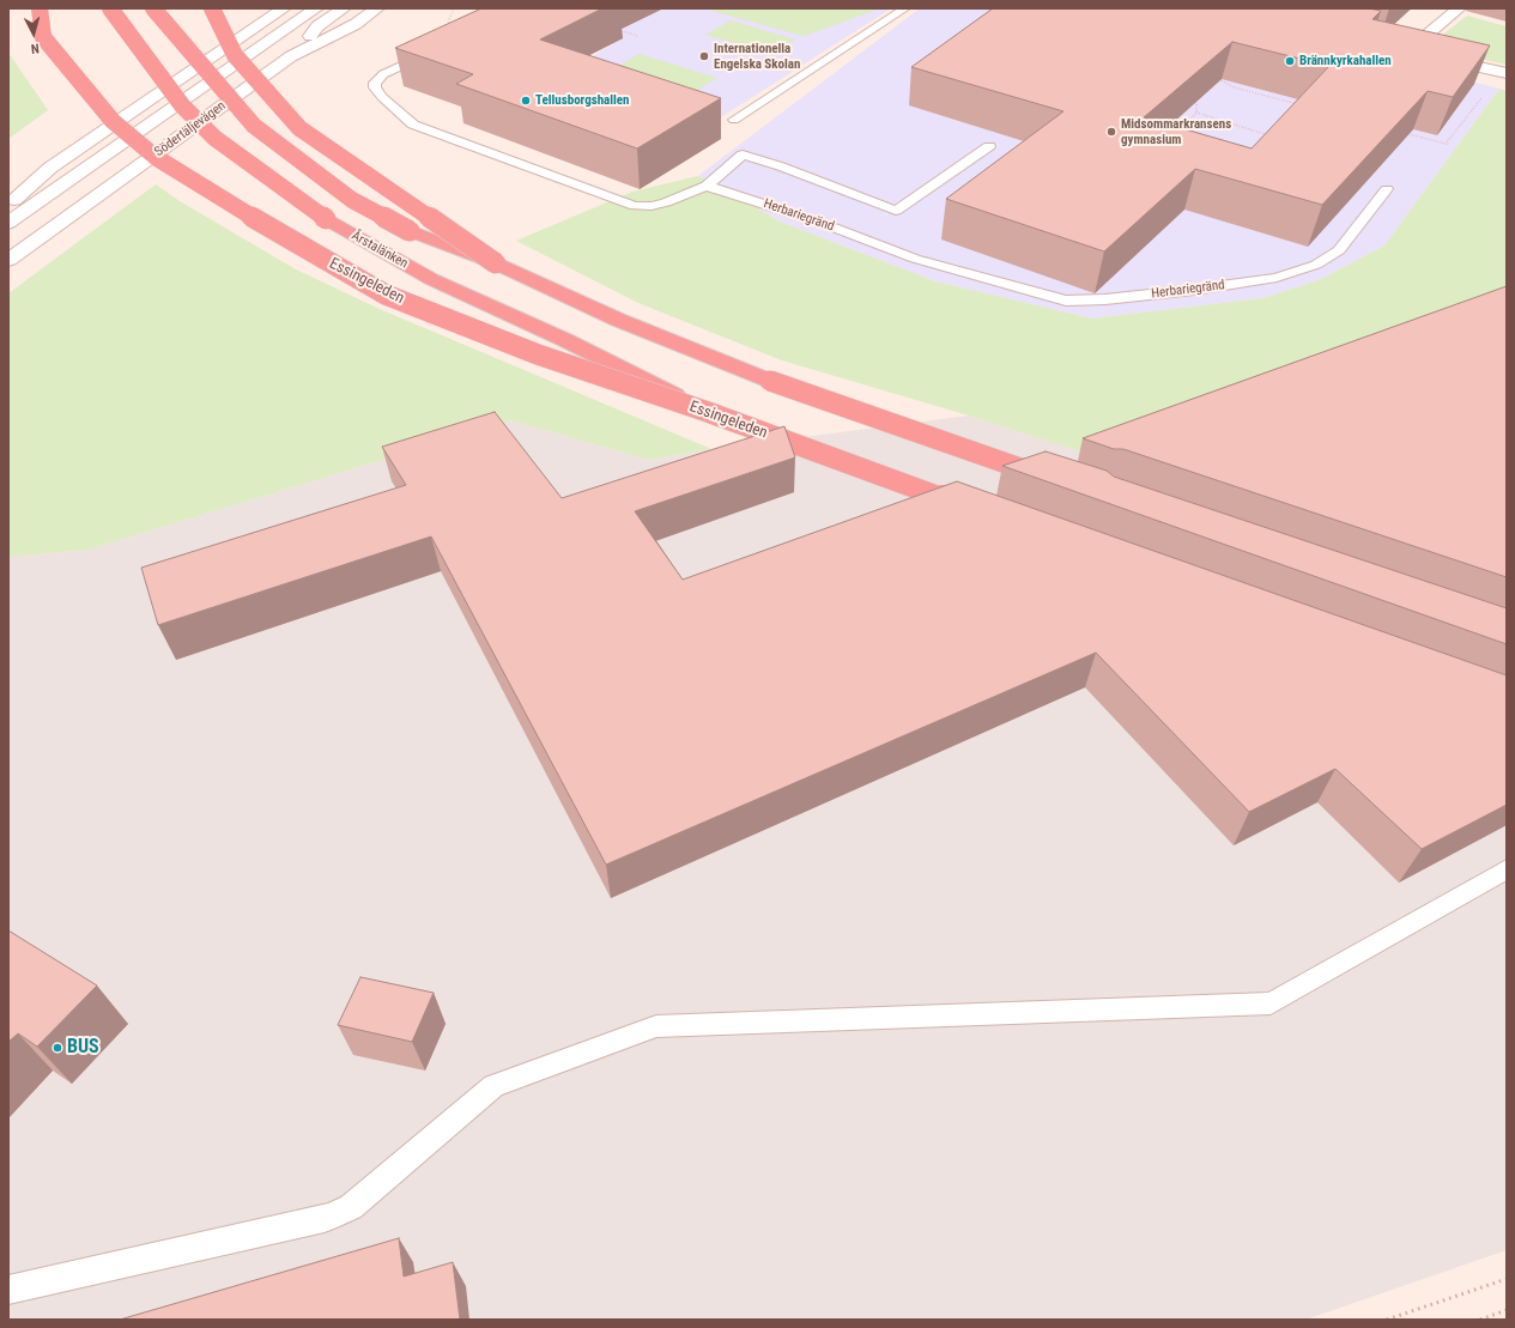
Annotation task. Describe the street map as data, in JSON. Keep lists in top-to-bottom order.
{
  "streets": {
    "highway": ["Årstalänken", "Essingeleden"],
    "main road": ["Södertäljevägen"],
    "lane": ["Herbariegränd"]
  },
  "crossings": [
    ["Årstalänken", "Essingeleden"]
  ],
  "places": [
    "Internationella Engelska Skolan",
    "Brännkyrkahallen",
    "Tellusborgshallen",
    "Midsommarkransens gymnasium",
    "BUS"
  ],
  "north": "bottom"
}
